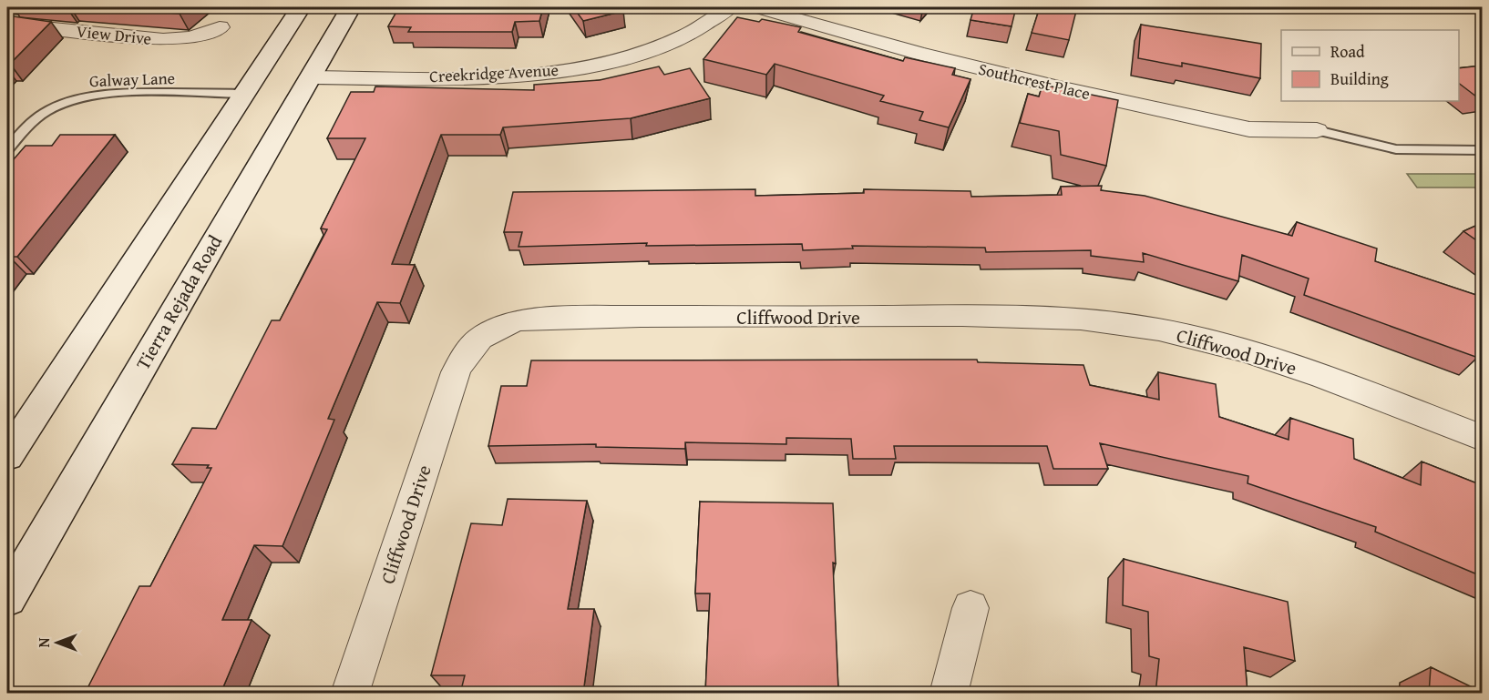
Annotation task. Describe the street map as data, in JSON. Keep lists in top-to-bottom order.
{
  "streets": {
    "main road": ["Tierra Rejada Road"],
    "street": [
      "View Drive",
      "Creekridge Avenue",
      "Southcrest Place",
      "Cliffwood Drive"
    ],
    "lane": ["Galway Lane"]
  },
  "crossings": [
    ["Creekridge Avenue", "Tierra Rejada Road"]
  ],
  "legend": ["Road", "Building"],
  "north": "left"
}
